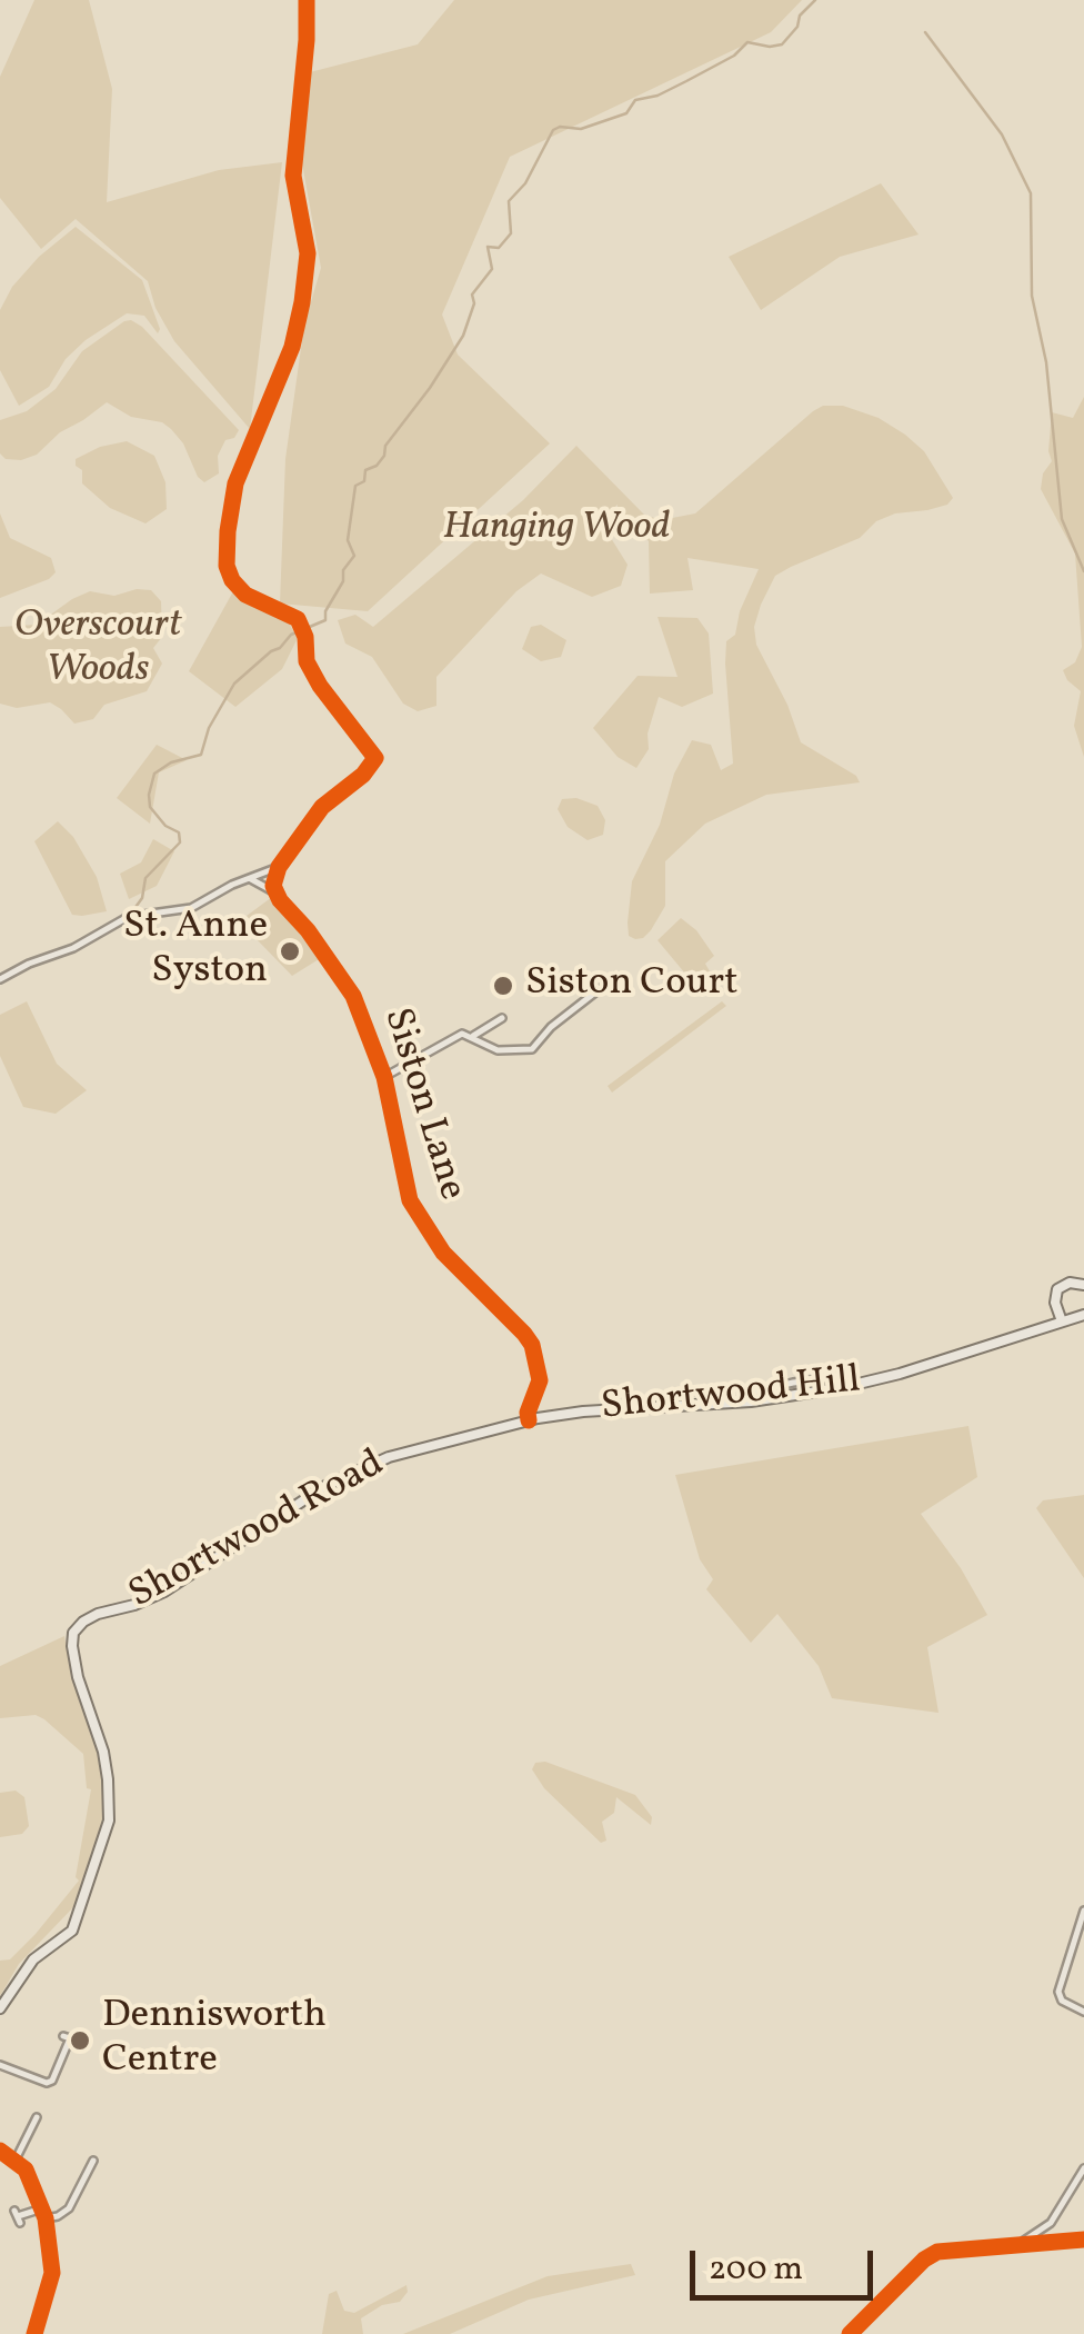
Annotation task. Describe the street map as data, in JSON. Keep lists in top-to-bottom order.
{
  "streets": {
    "street": ["Siston Lane", "Shortwood Hill", "Shortwood Road"]
  },
  "crossings": [
    ["Siston Lane", "Shortwood Hill"],
    ["Siston Lane", "Shortwood Road"],
    ["Shortwood Hill", "Shortwood Road"]
  ],
  "parks": ["Hanging Wood", "Overscourt Woods"],
  "places": ["St. Anne Syston", "Siston Court", "Dennisworth Centre"],
  "scale_bar": "200 m"
}
